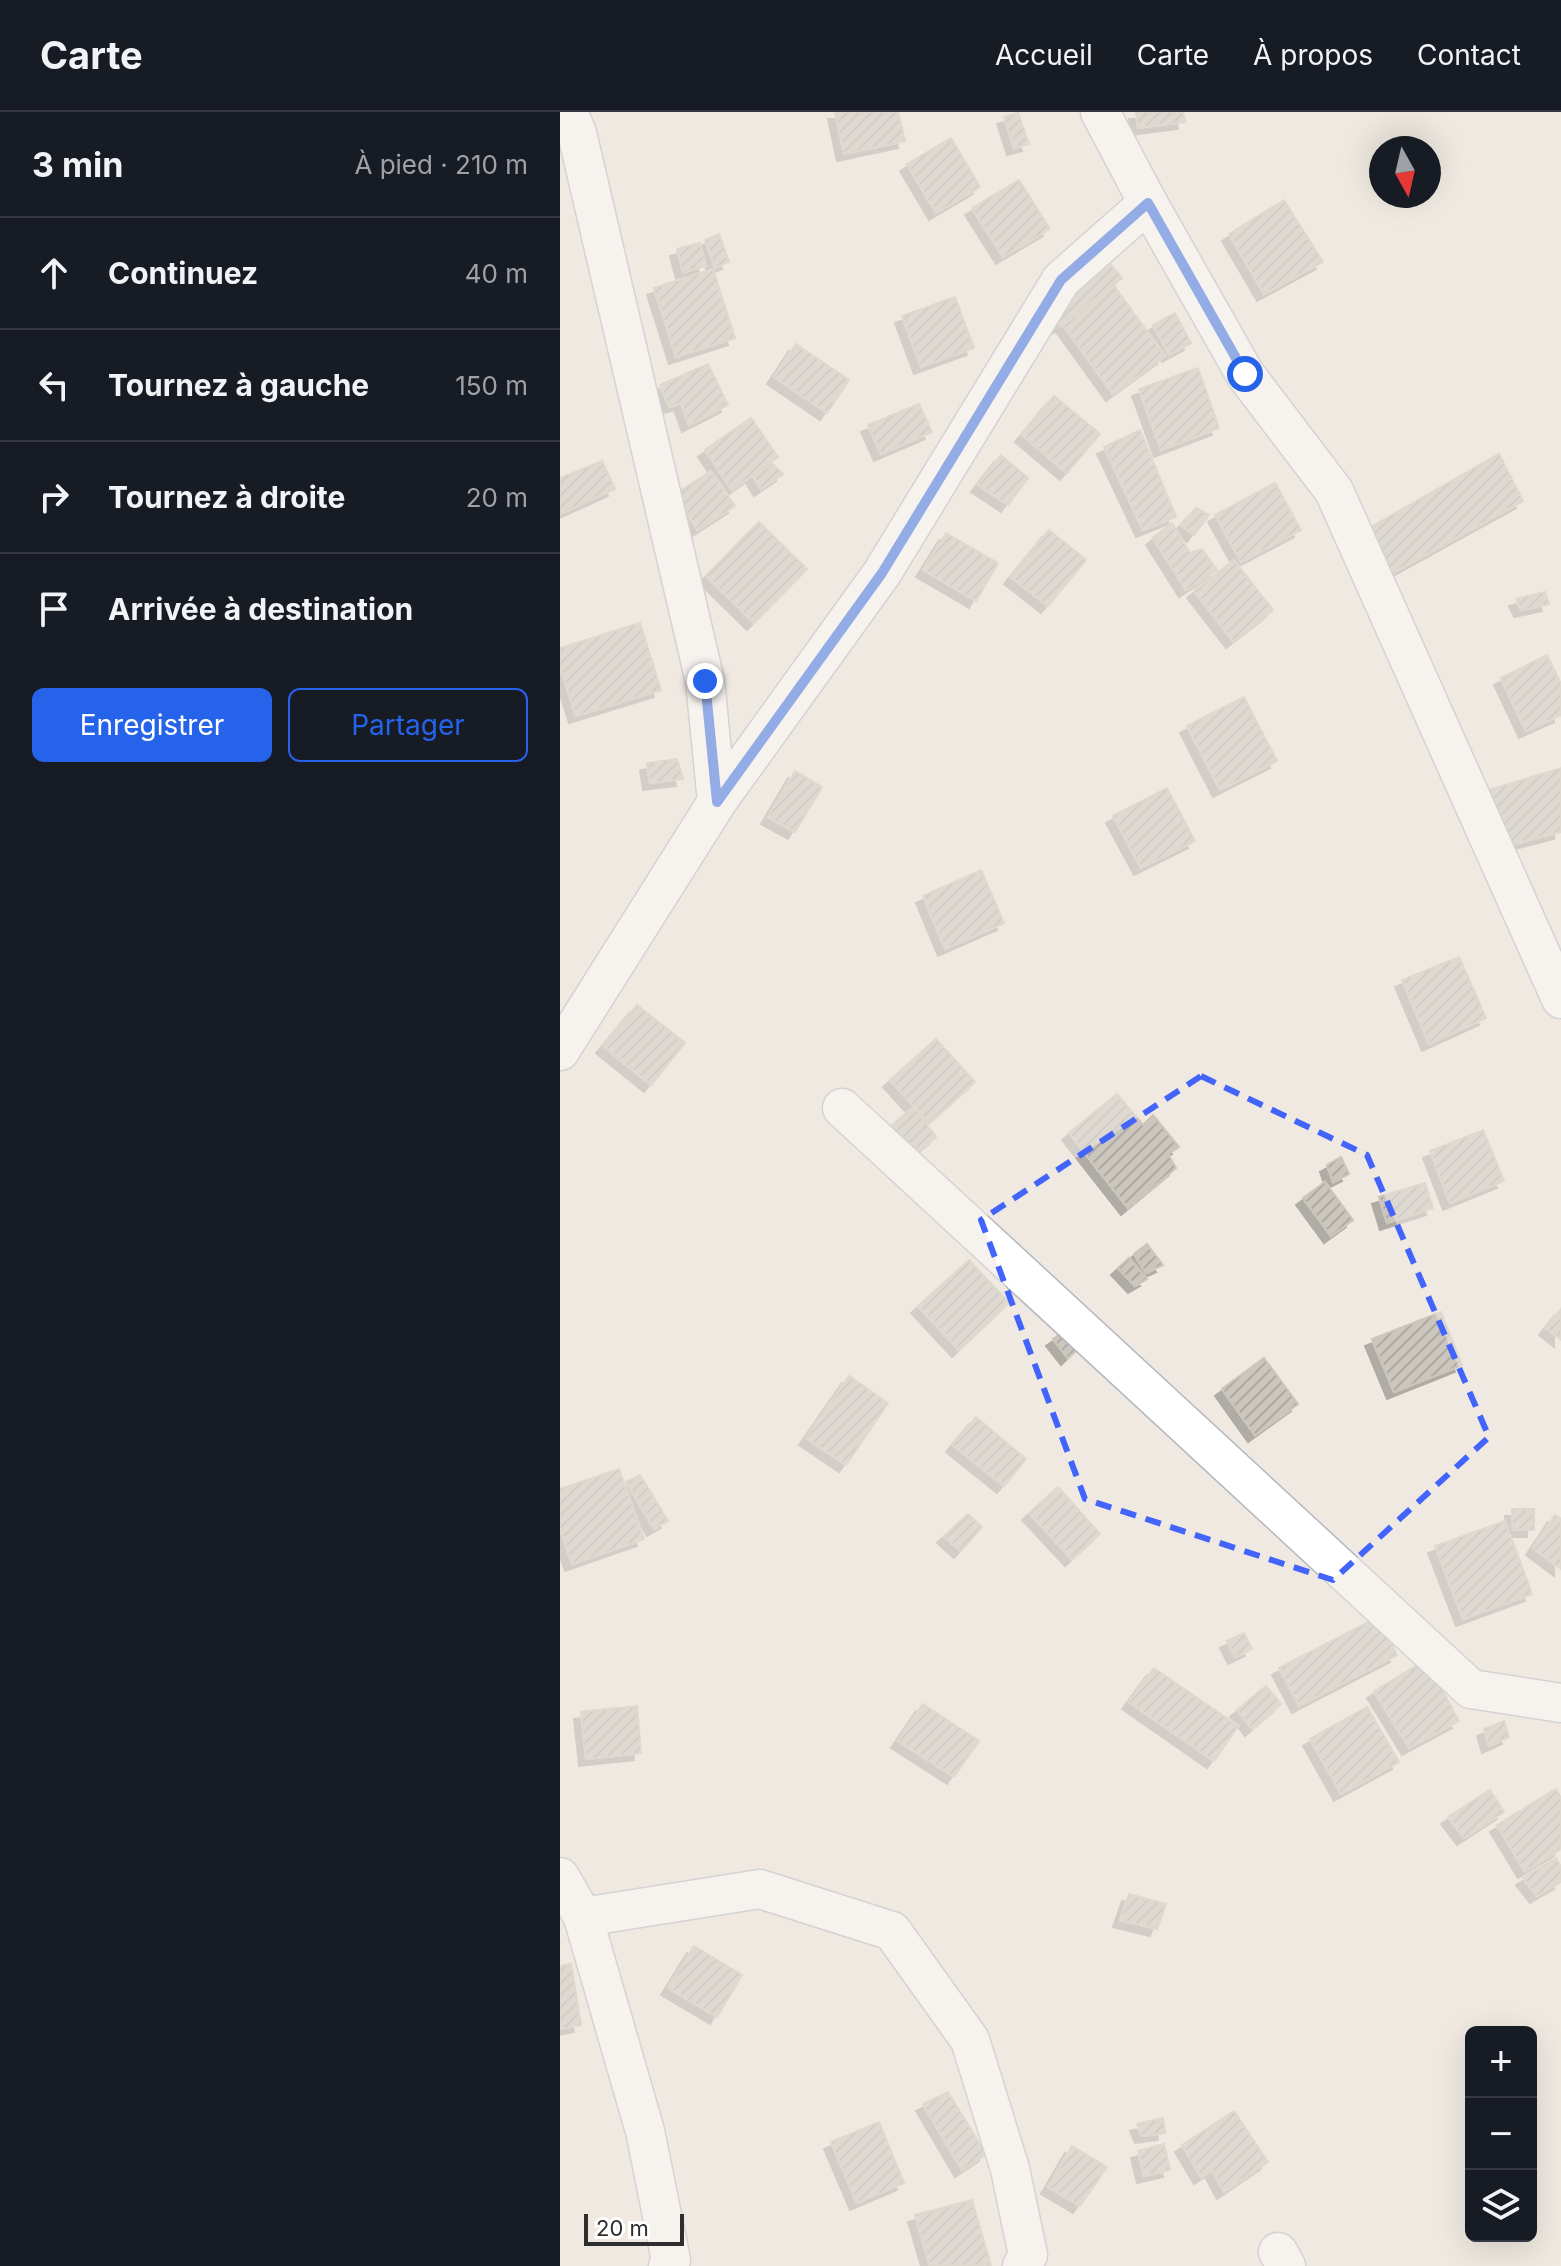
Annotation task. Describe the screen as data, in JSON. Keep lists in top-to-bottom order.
{
  "scale_bar": "20 m",
  "north": "bottom",
  "page": {
    "header": "Carte",
    "nav": [
      "Accueil",
      "Carte",
      "À propos",
      "Contact"
    ],
    "heading": ["3 min", "À pied · 210 m"],
    "list": [
      ["Continuez", "40 m"],
      ["Tournez à gauche", "150 m"],
      ["Tournez à droite", "20 m"],
      "Arrivée à destination"
    ],
    "buttons": ["Enregistrer", "Partager"],
    "map_buttons": ["+", "−"],
    "scale": "20 m"
  }
}
